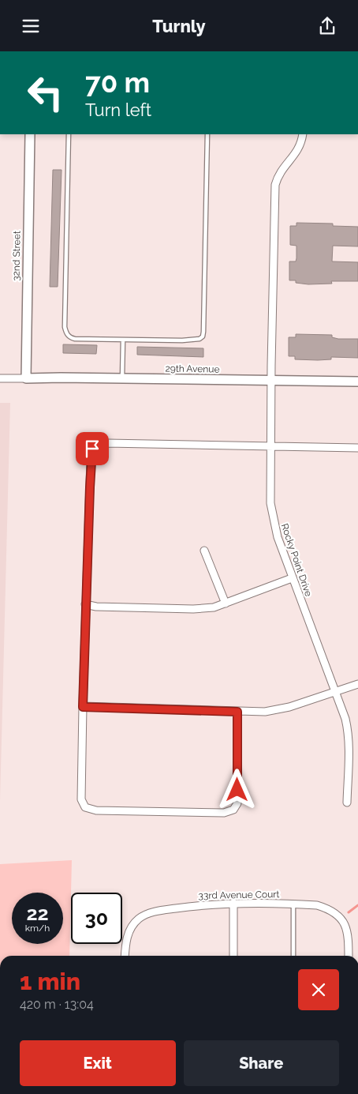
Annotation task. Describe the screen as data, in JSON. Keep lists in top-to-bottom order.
{
  "streets": {
    "street": [
      "32nd Street",
      "29th Avenue",
      "Rocky Point Drive",
      "33rd Avenue Court"
    ]
  },
  "crossings": [
    ["32nd Street", "29th Avenue"],
    ["29th Avenue", "Rocky Point Drive"]
  ],
  "page": {
    "header": "Turnly",
    "turn": ["70 m", "Turn left"],
    "speed": "22 km/h",
    "limit": "30",
    "heading": ["1 min", "420 m · 13:04"],
    "buttons": ["Exit", "Share"]
  }
}
